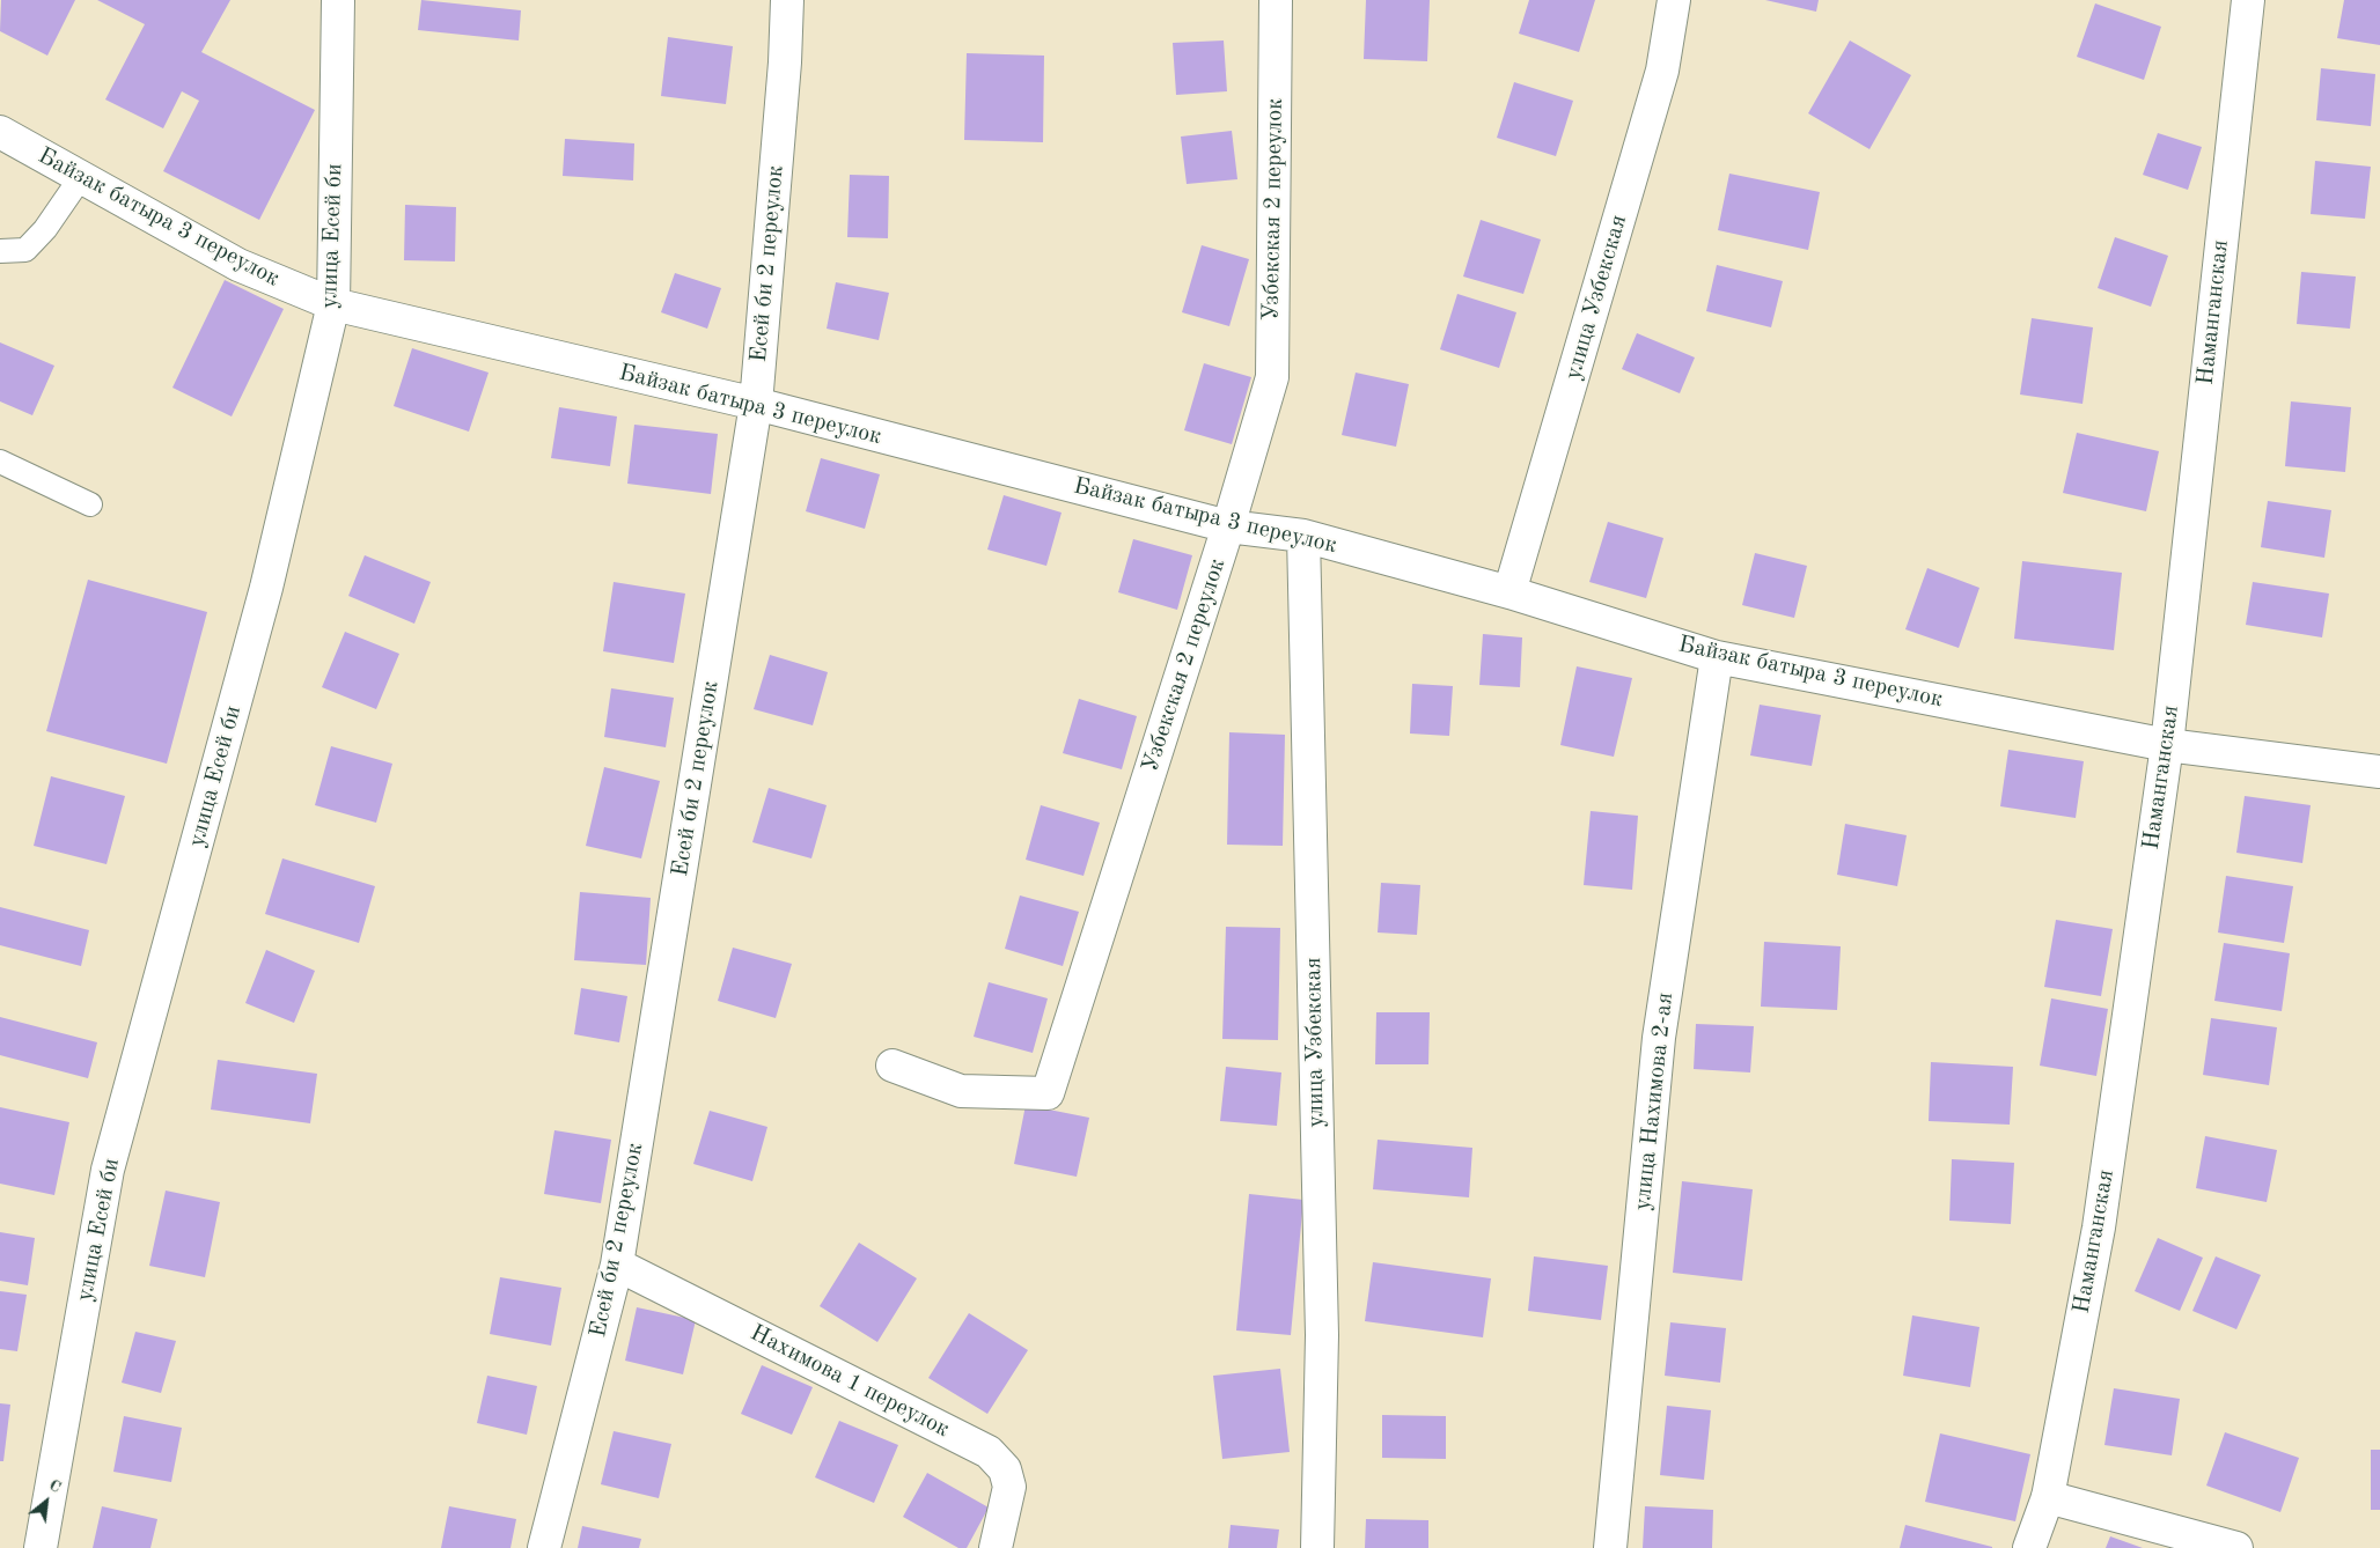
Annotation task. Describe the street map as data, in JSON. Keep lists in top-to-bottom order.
{
  "streets": {
    "street": [
      "Узбекская 2 переулок",
      "Байзак батыра 3 переулок",
      "улица Есей би",
      "Есей би 2 переулок",
      "улица Узбекская",
      "Наманганская",
      "улица Нахимова 2-ая",
      "Нахимова 1 переулок"
    ]
  },
  "crossings": [
    ["Узбекская 2 переулок", "Байзак батыра 3 переулок"],
    ["Байзак батыра 3 переулок", "улица Есей би"],
    ["Байзак батыра 3 переулок", "Есей би 2 переулок"],
    ["Байзак батыра 3 переулок", "улица Узбекская"],
    ["Байзак батыра 3 переулок", "Наманганская"],
    ["Байзак батыра 3 переулок", "улица Нахимова 2-ая"],
    ["Есей би 2 переулок", "Нахимова 1 переулок"]
  ],
  "north": "top right"
}
